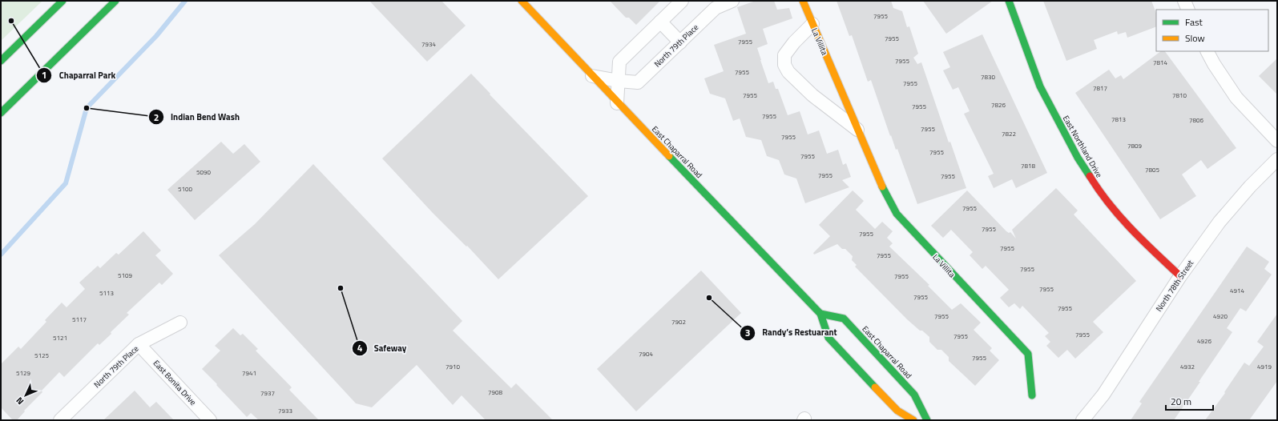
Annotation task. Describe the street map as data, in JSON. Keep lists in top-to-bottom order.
{
  "streets": {
    "main road": ["La Villita", "East Northland Drive", "East Chaparral Road"],
    "street": ["North 79th Place", "North 78th Street", "East Bonita Drive"]
  },
  "crossings": [
    ["North 79th Place", "East Chaparral Road"],
    ["North 79th Place", "East Bonita Drive"],
    ["East Northland Drive", "North 78th Street"]
  ],
  "places": [
    "Chaparral Park",
    "Indian Bend Wash",
    "Safeway",
    "Randy’s Restuarant"
  ],
  "house_numbers": [
    "7955",
    "7955",
    "7955",
    "7934",
    "7955",
    "7814",
    "7955",
    "7830",
    "7955",
    "7817",
    "7955",
    "7810",
    "7826",
    "7955",
    "7955",
    "7813",
    "7806",
    "7955",
    "7822",
    "7955",
    "7809",
    "7955",
    "7955",
    "7818",
    "7805",
    "5090",
    "7955",
    "7955",
    "5100",
    "7955",
    "7955",
    "7955",
    "7955",
    "7955",
    "7955",
    "5109",
    "7955",
    "7955",
    "4914",
    "5113",
    "7955",
    "7955",
    "7955",
    "4920",
    "5117",
    "7902",
    "7955",
    "7955",
    "5121",
    "4926",
    "7904",
    "5125",
    "7955",
    "7910",
    "4932",
    "4919",
    "5129",
    "7941",
    "7908",
    "7937",
    "7933"
  ],
  "legend": ["Fast", "Slow"],
  "scale_bar": "20 m",
  "north": "bottom left"
}
